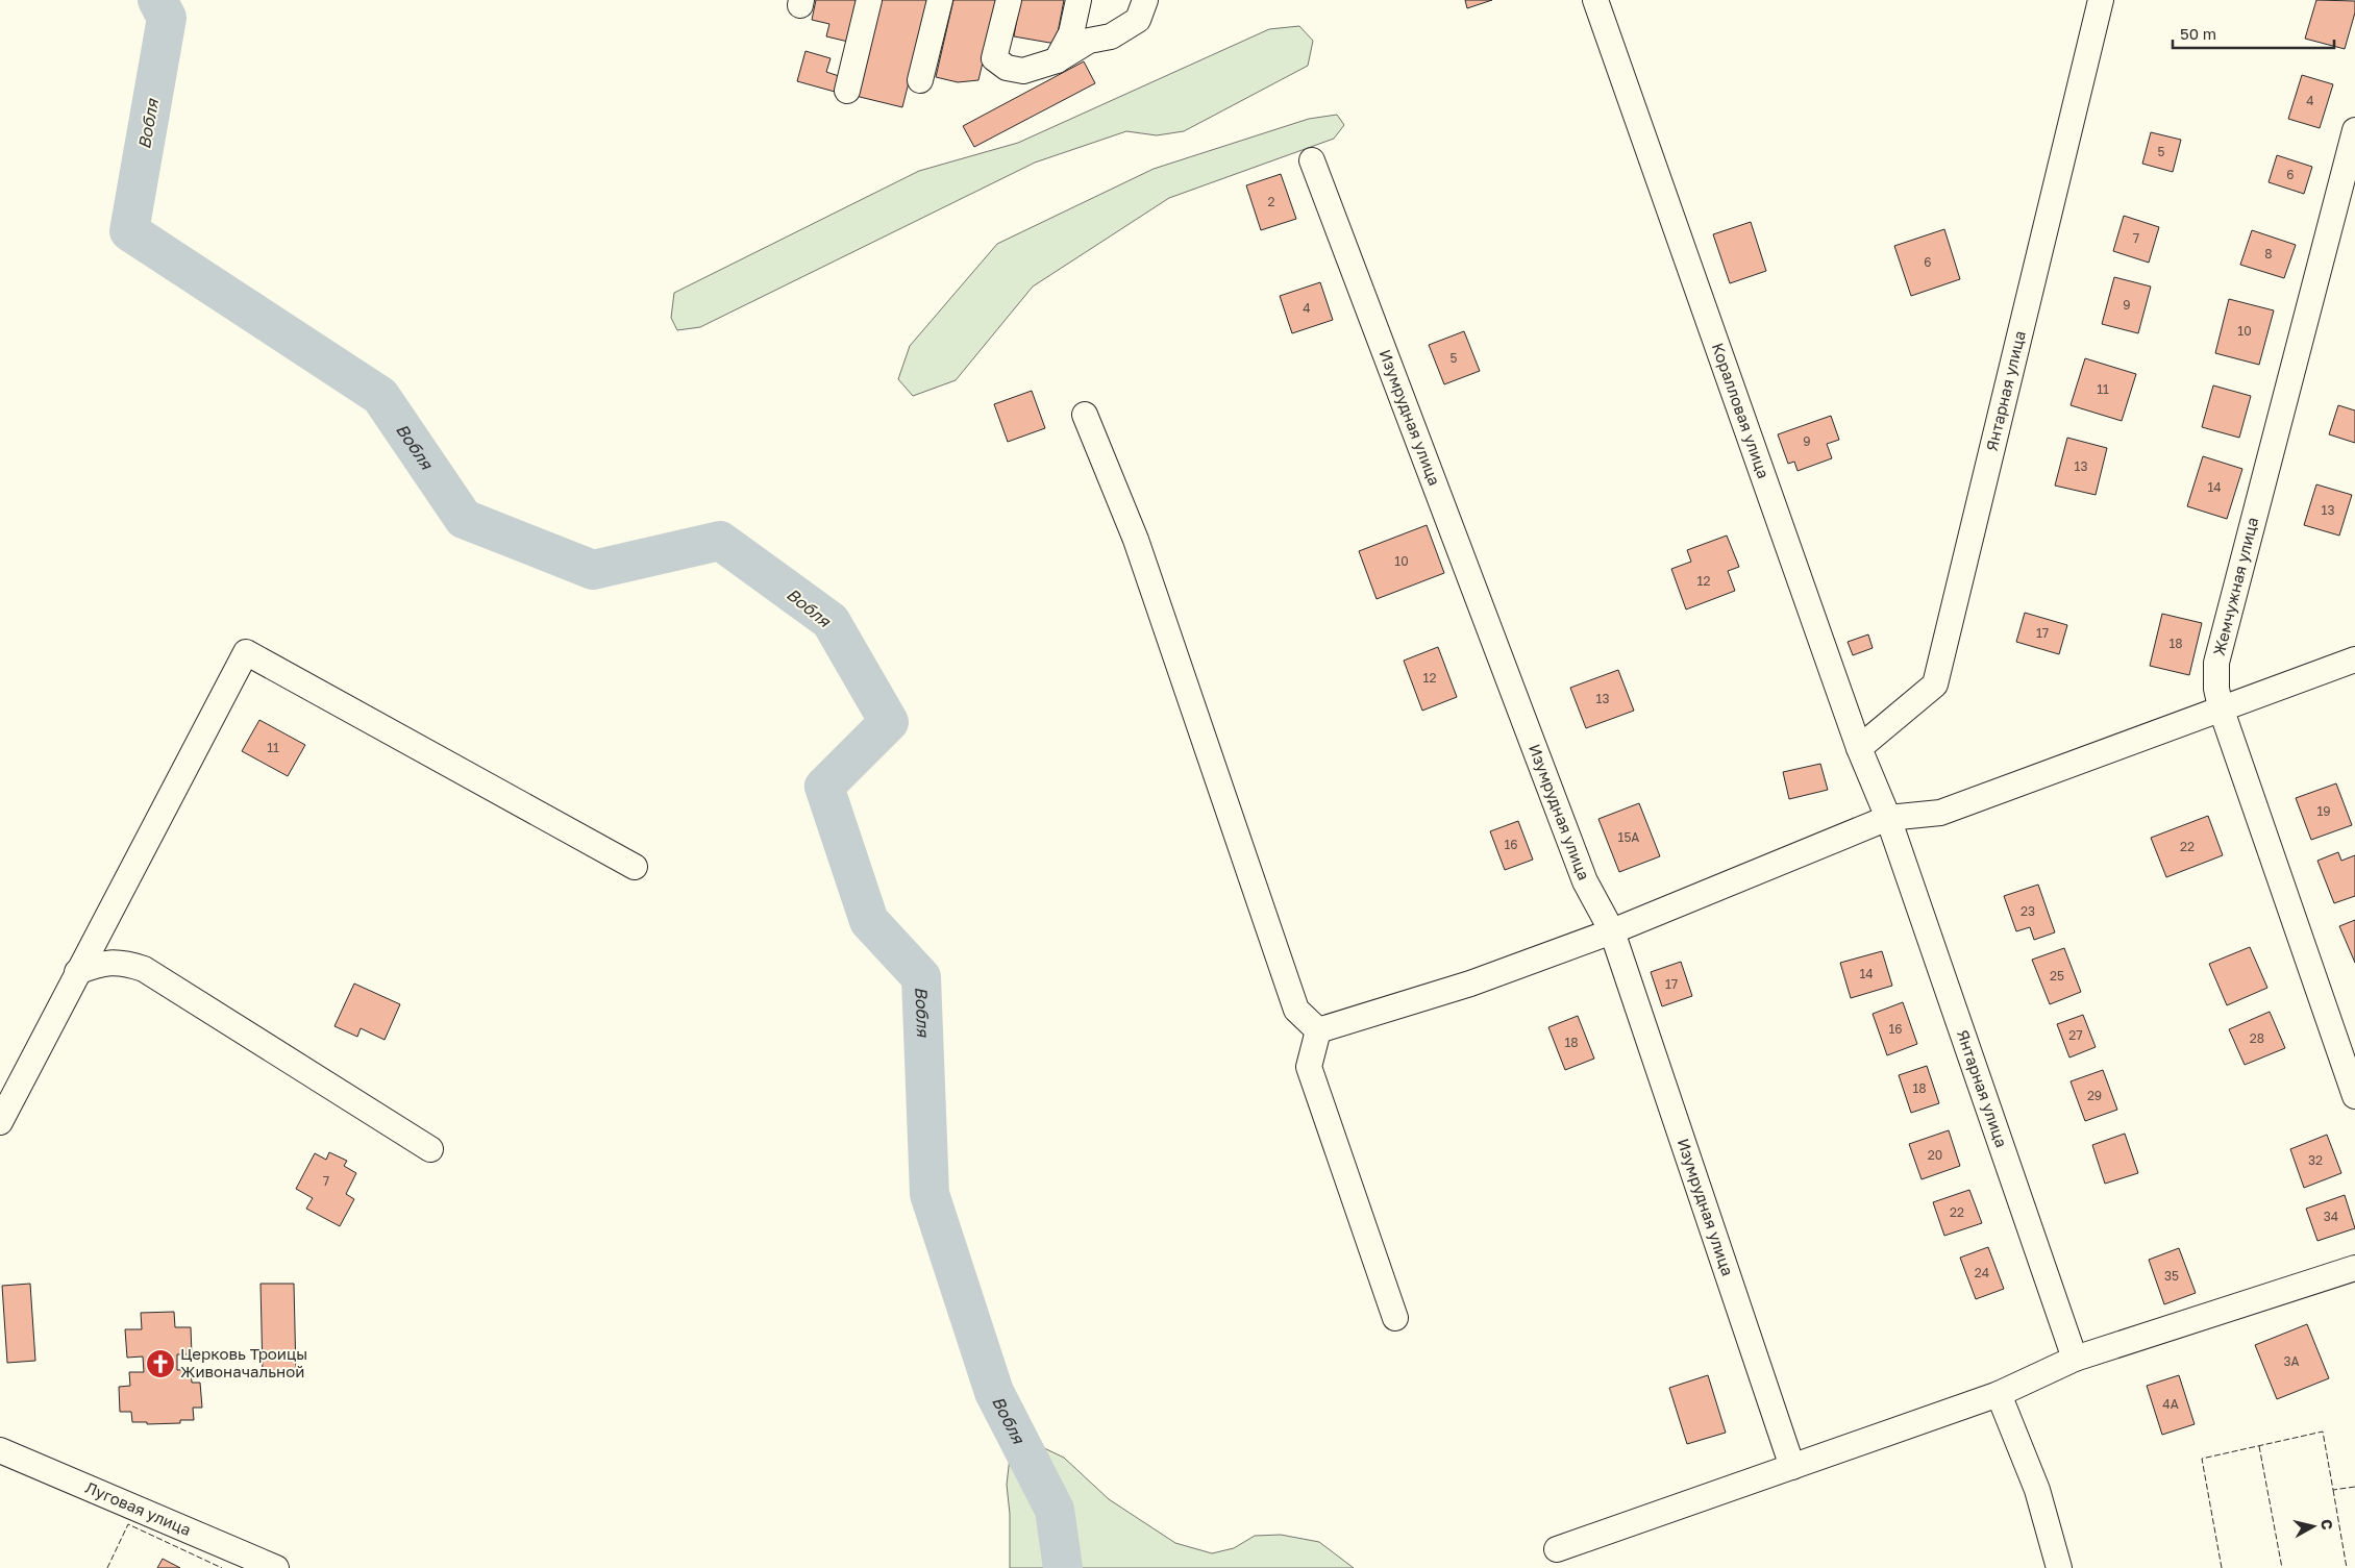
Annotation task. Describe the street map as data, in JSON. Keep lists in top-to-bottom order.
{
  "streets": {
    "street": [
      "Янтарная улица",
      "Коралловая улица",
      "Изумрудная улица",
      "Жемчужная улица",
      "Луговая улица"
    ]
  },
  "crossings": [
    ["Янтарная улица", "Коралловая улица"]
  ],
  "water": ["Вобля"],
  "places": {
    "church": ["Церковь Троицы Живоначальной"]
  },
  "house_numbers": [
    "4",
    "5",
    "6",
    "2",
    "7",
    "8",
    "6",
    "9",
    "4",
    "10",
    "5",
    "11",
    "9",
    "13",
    "14",
    "13",
    "10",
    "12",
    "17",
    "18",
    "12",
    "13",
    "11",
    "19",
    "15А",
    "16",
    "22",
    "23",
    "14",
    "25",
    "17",
    "16",
    "27",
    "28",
    "18",
    "18",
    "29",
    "20",
    "32",
    "7",
    "22",
    "34",
    "24",
    "35",
    "3А",
    "4А"
  ],
  "scale_bar": "50 m",
  "north": "right"
}
